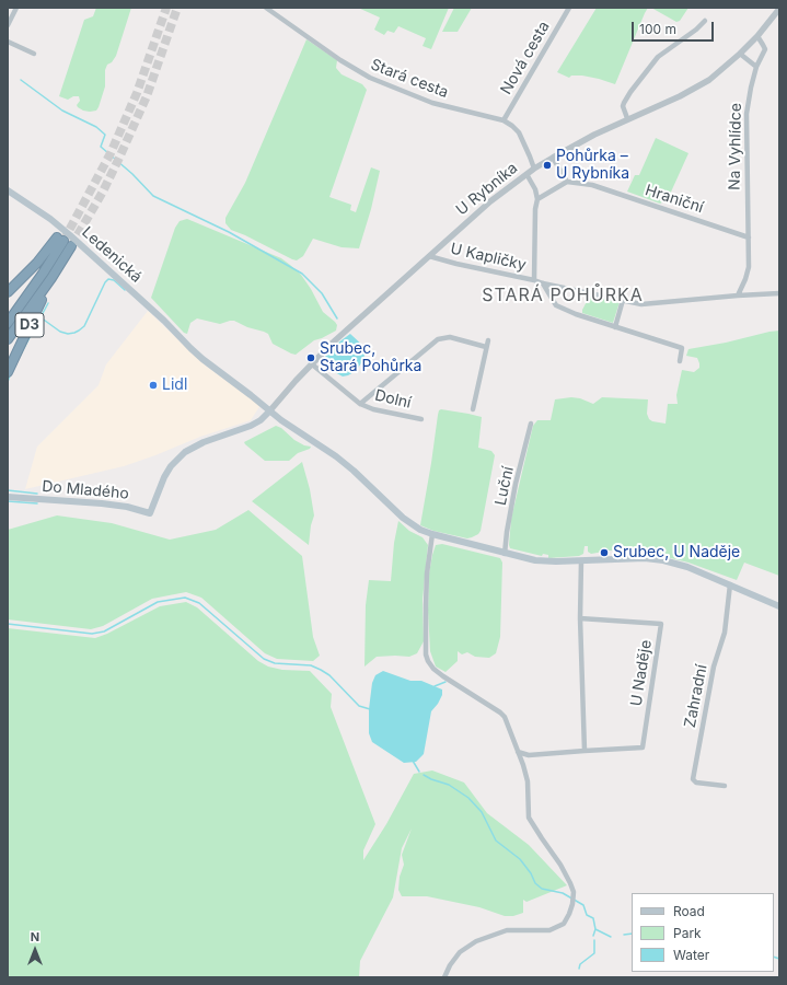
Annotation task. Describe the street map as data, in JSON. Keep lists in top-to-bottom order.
{
  "streets": {
    "highway": ["D3"],
    "main road": ["Ledenická", "Do Mladého"],
    "street": [
      "Nová cesta",
      "Stará cesta",
      "Na Vyhlídce",
      "U Rybníka",
      "Hraniční",
      "U Kapličky",
      "Dolní",
      "Luční",
      "U Naděje",
      "Zahradní"
    ]
  },
  "crossings": [
    ["Nová cesta", "Stará cesta"],
    ["Stará cesta", "U Rybníka"],
    ["Na Vyhlídce", "U Rybníka"],
    ["Na Vyhlídce", "Hraniční"],
    ["Na Vyhlídce", "U Kapličky"],
    ["U Rybníka", "Ledenická"],
    ["U Rybníka", "U Kapličky"],
    ["U Rybníka", "Dolní"],
    ["U Rybníka", "Do Mladého"],
    ["Ledenická", "Luční"],
    ["Ledenická", "Do Mladého"],
    ["Ledenická", "Zahradní"]
  ],
  "districts": ["STARÁ POHŮRKA"],
  "places": [
    "Pohůrka – U Rybníka",
    "Srubec, Stará Pohůrka",
    "Lidl",
    "Srubec, U Naděje"
  ],
  "legend": ["Road", "Park", "Water"],
  "scale_bar": "100 m",
  "north": "top"
}
